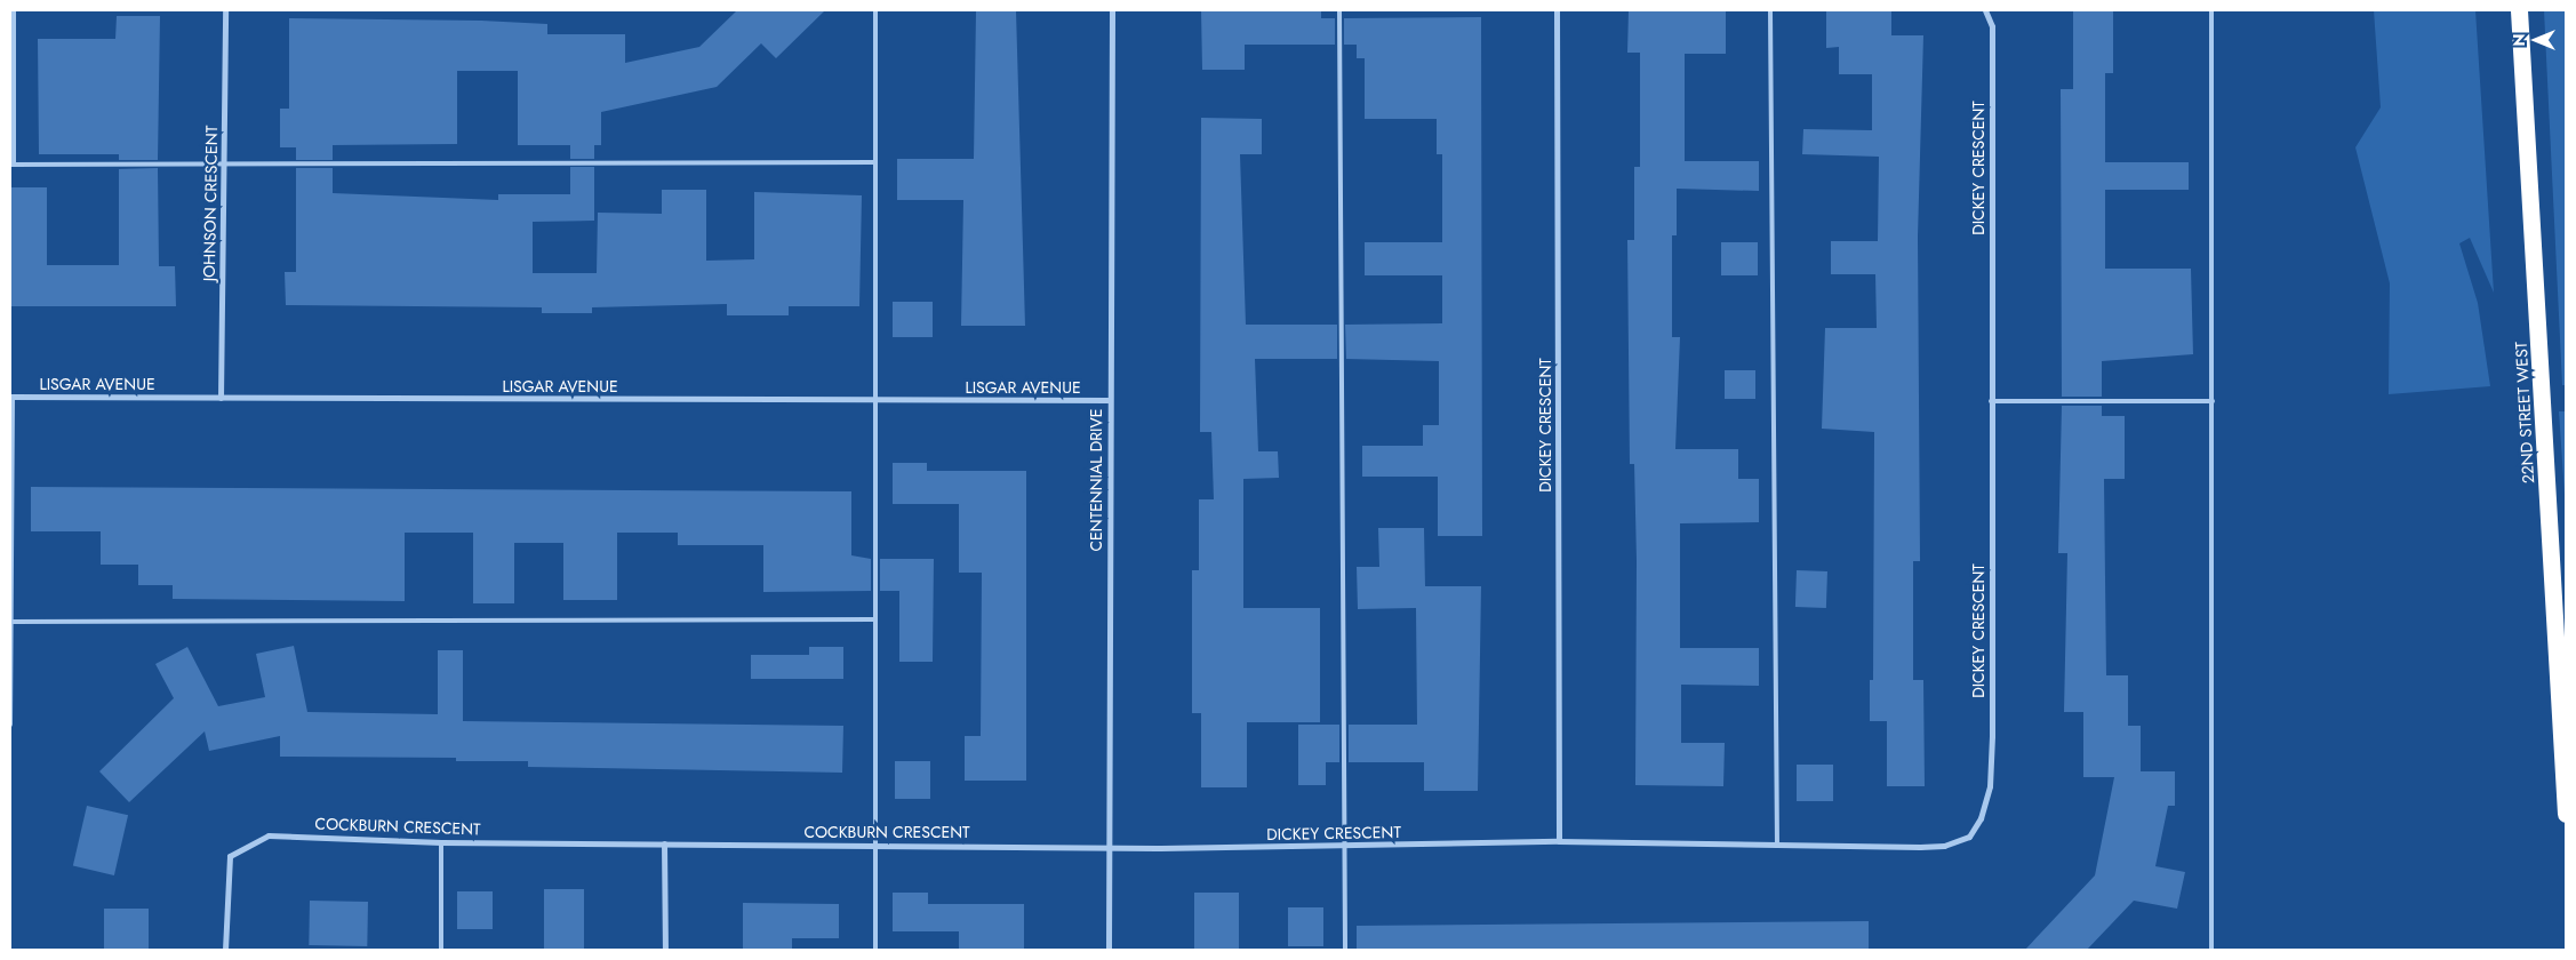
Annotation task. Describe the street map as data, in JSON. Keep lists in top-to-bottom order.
{
  "streets": {
    "highway": ["22ND STREET WEST"],
    "street": [
      "DICKEY CRESCENT",
      "JOHNSON CRESCENT",
      "LISGAR AVENUE",
      "CENTENNIAL DRIVE",
      "COCKBURN CRESCENT"
    ]
  },
  "crossings": [
    ["DICKEY CRESCENT", "CENTENNIAL DRIVE"],
    ["DICKEY CRESCENT", "COCKBURN CRESCENT"],
    ["JOHNSON CRESCENT", "LISGAR AVENUE"],
    ["LISGAR AVENUE", "CENTENNIAL DRIVE"],
    ["CENTENNIAL DRIVE", "COCKBURN CRESCENT"]
  ],
  "north": "left"
}
